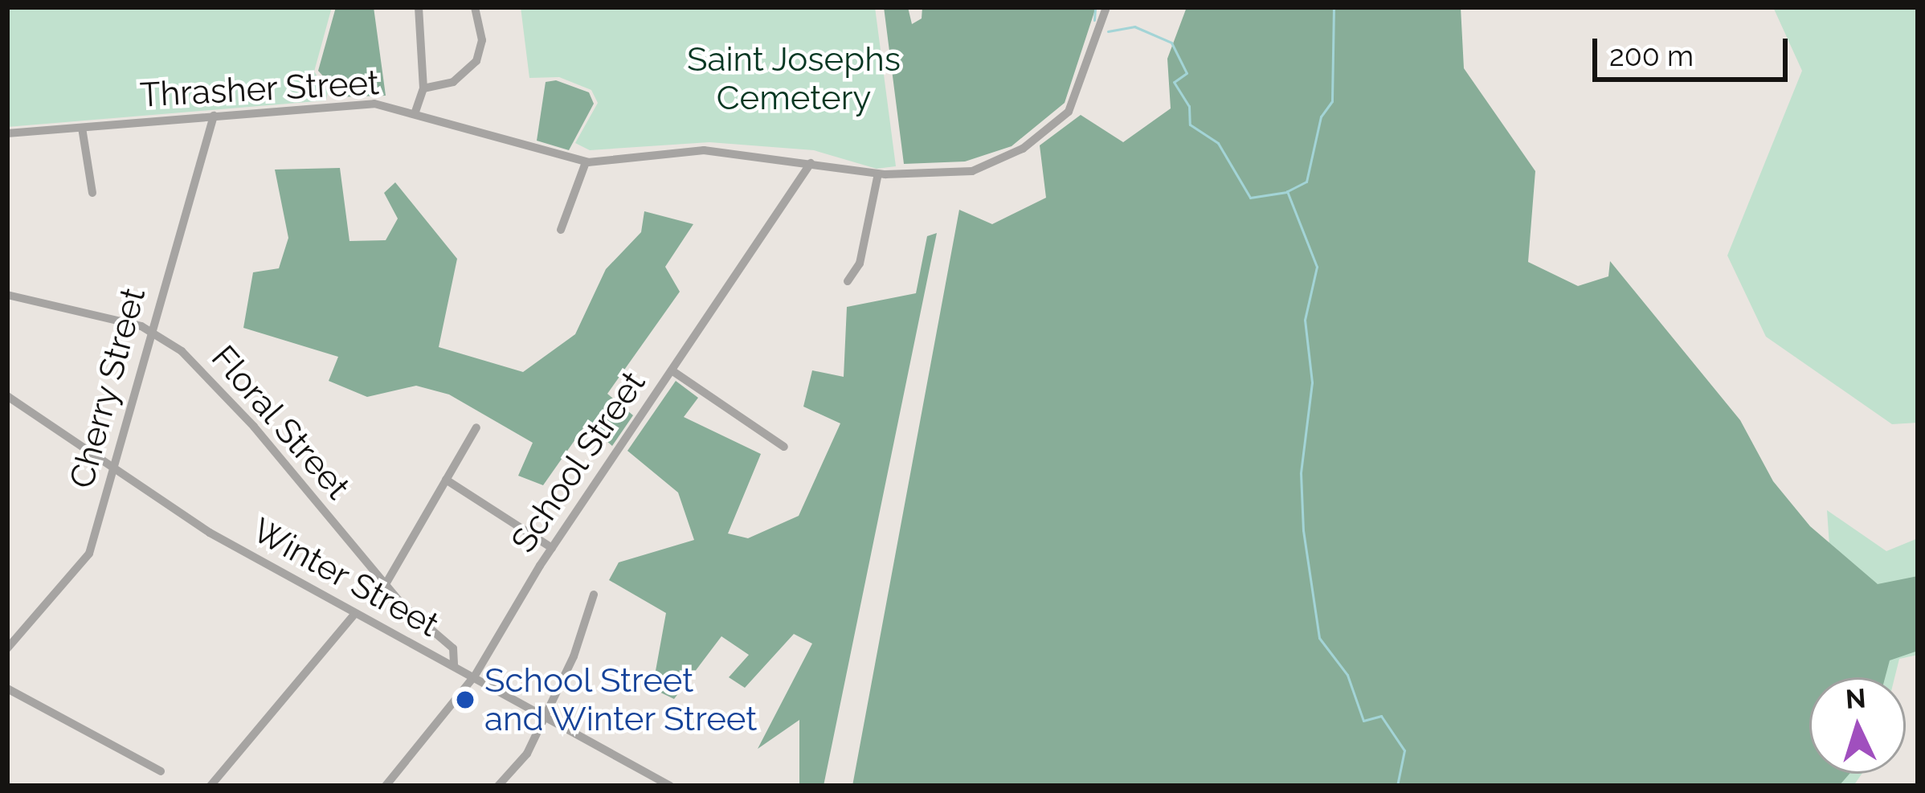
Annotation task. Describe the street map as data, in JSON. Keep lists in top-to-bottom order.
{
  "streets": {
    "street": [
      "Thrasher Street",
      "Cherry Street",
      "Floral Street",
      "School Street",
      "Winter Street"
    ]
  },
  "crossings": [
    ["Thrasher Street", "Cherry Street"],
    ["Thrasher Street", "School Street"],
    ["Cherry Street", "Floral Street"],
    ["Cherry Street", "Winter Street"],
    ["Floral Street", "Winter Street"],
    ["School Street", "Winter Street"]
  ],
  "parks": ["Saint Josephs Cemetery"],
  "places": ["School Street and Winter Street"],
  "scale_bar": "200 m",
  "north": "top"
}
